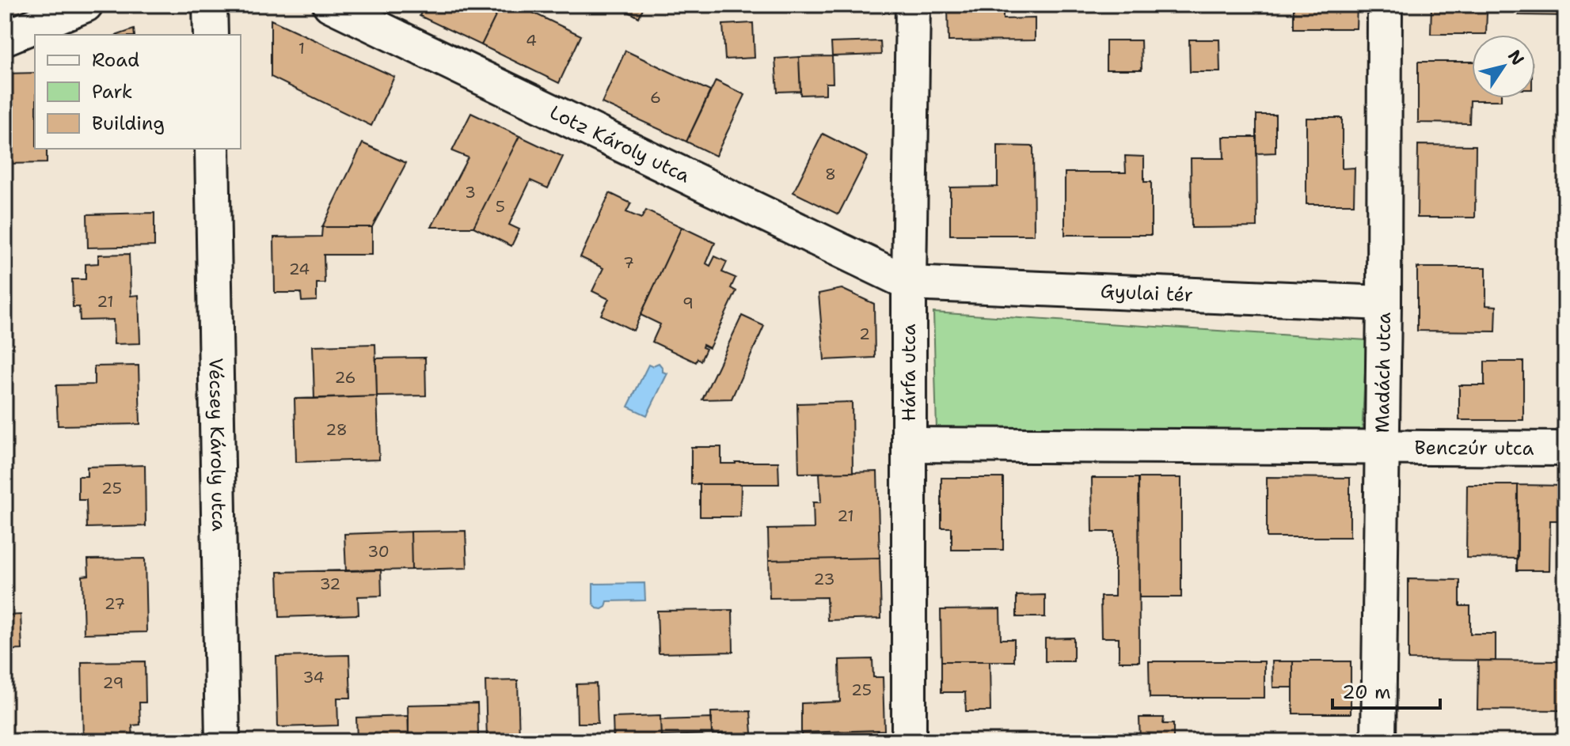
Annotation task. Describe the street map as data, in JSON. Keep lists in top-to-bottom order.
{
  "streets": {
    "street": [
      "Lotz Károly utca",
      "Gyulai tér",
      "Hárfa utca",
      "Madách utca",
      "Vécsey Károly utca",
      "Benczúr utca"
    ]
  },
  "crossings": [
    ["Lotz Károly utca", "Gyulai tér"],
    ["Lotz Károly utca", "Hárfa utca"],
    ["Gyulai tér", "Hárfa utca"],
    ["Gyulai tér", "Madách utca"],
    ["Madách utca", "Benczúr utca"]
  ],
  "house_numbers": [
    "4",
    "1",
    "6",
    "8",
    "3",
    "5",
    "7",
    "24",
    "21",
    "9",
    "2",
    "26",
    "28",
    "25",
    "21",
    "30",
    "23",
    "32",
    "27",
    "34",
    "29",
    "25"
  ],
  "legend": ["Road", "Park", "Building"],
  "scale_bar": "20 m",
  "north": "top right"
}
